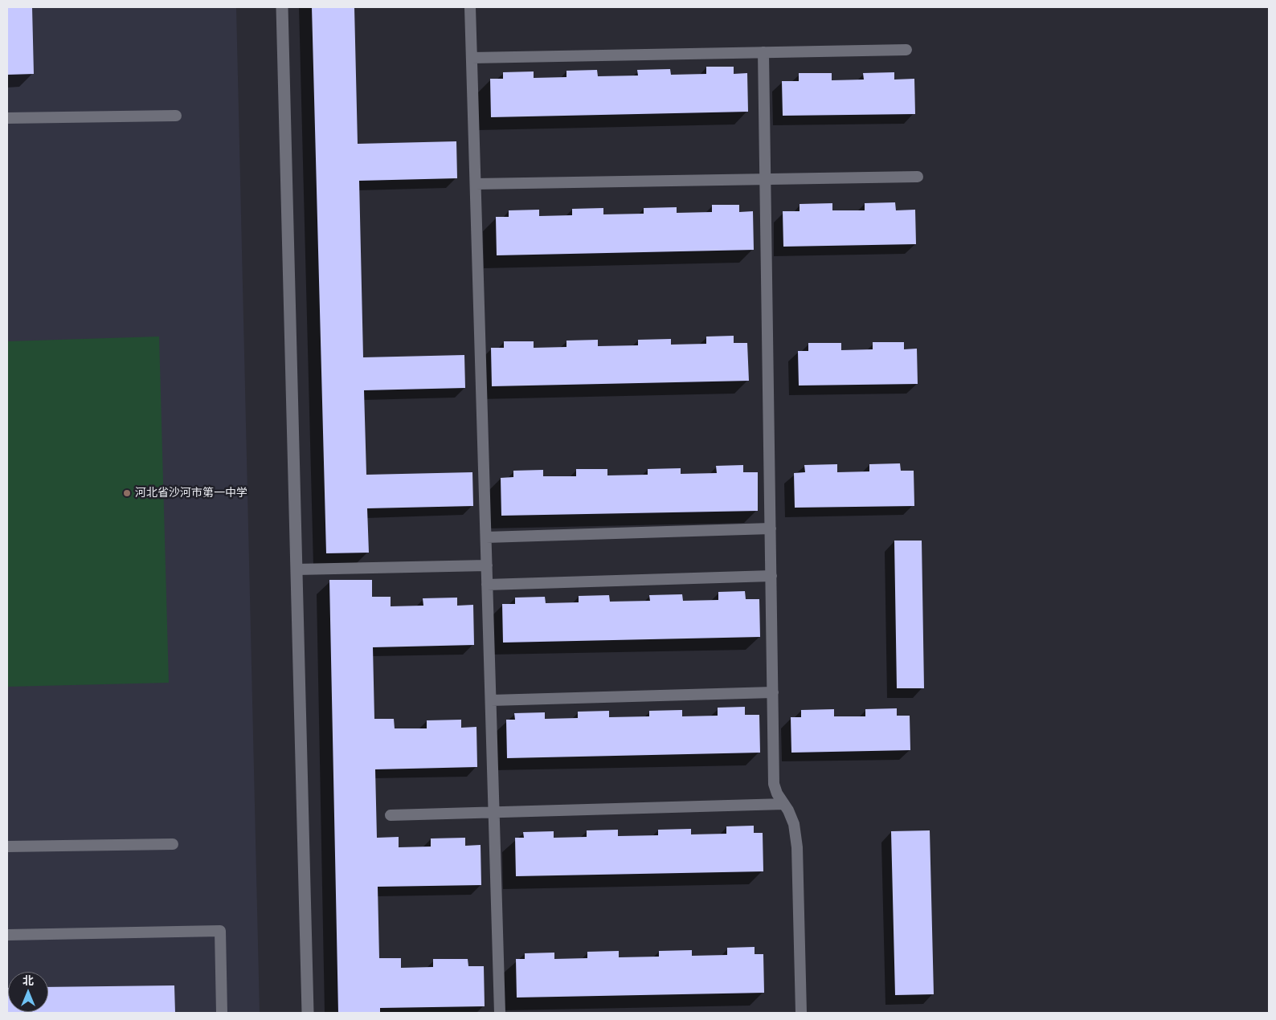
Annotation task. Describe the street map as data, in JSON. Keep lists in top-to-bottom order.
{
  "places": ["河北省沙河市第一中学"],
  "north": "top"
}
